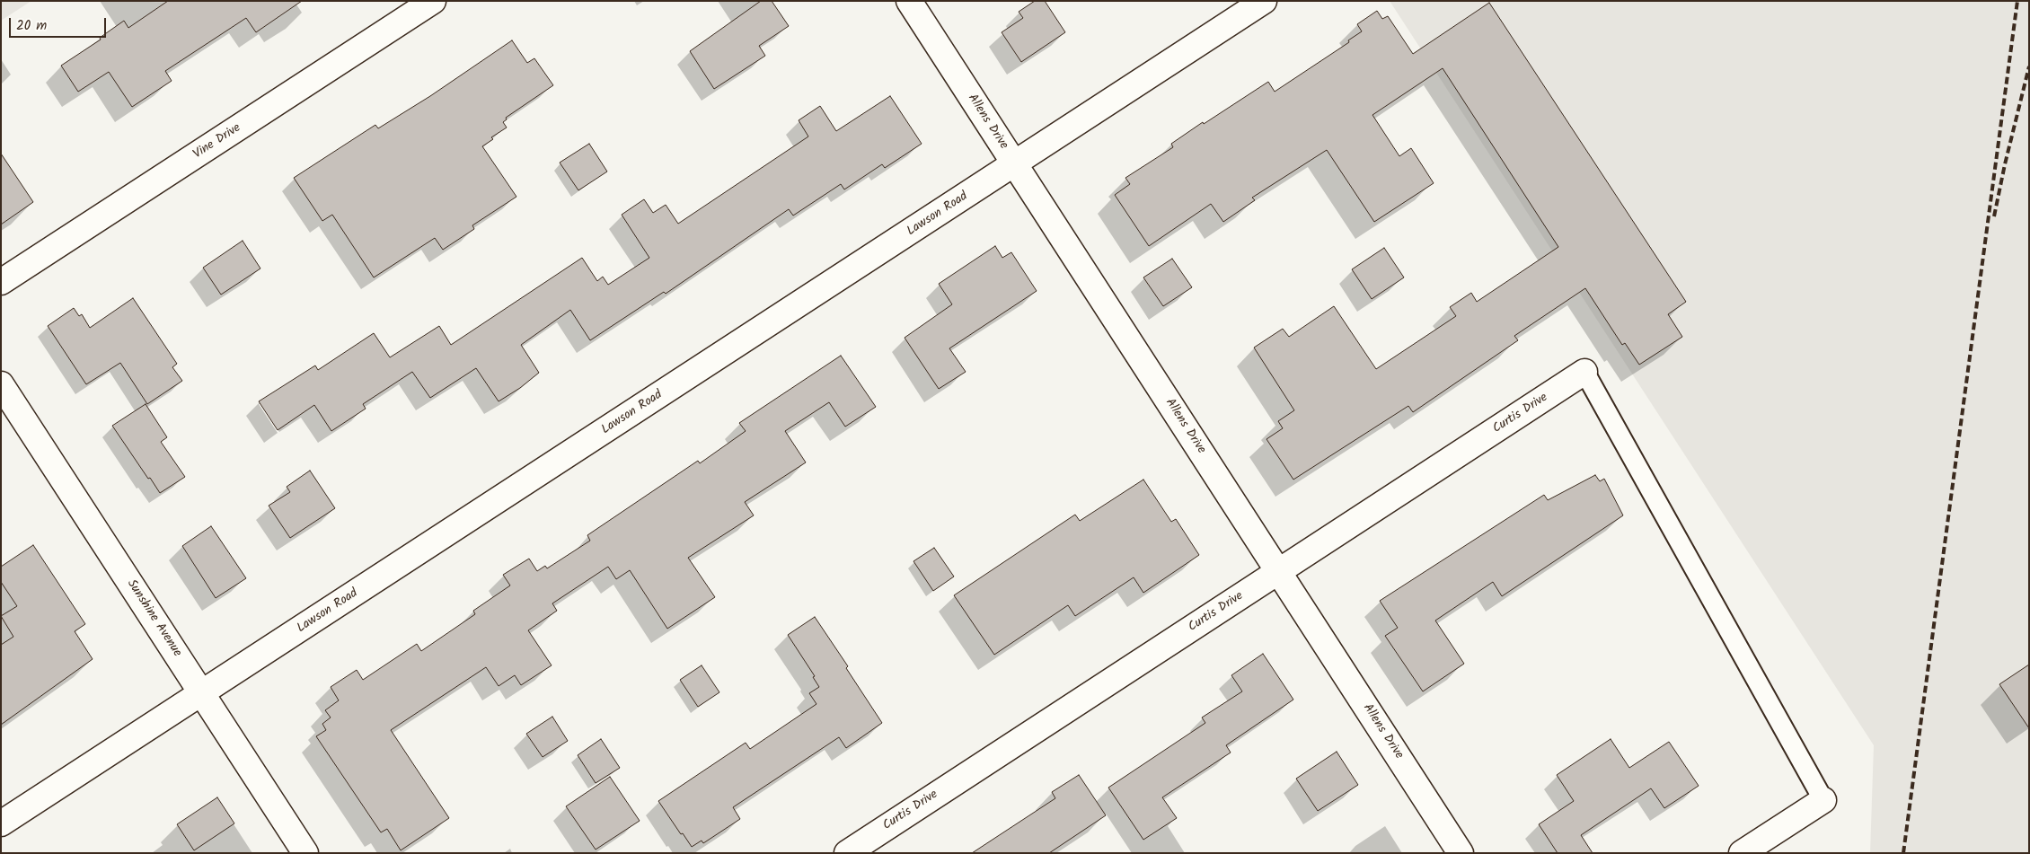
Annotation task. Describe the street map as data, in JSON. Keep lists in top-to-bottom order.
{
  "streets": {
    "street": [
      "Allens Drive",
      "Vine Drive",
      "Lawson Road",
      "Curtis Drive",
      "Sunshine Avenue"
    ]
  },
  "crossings": [
    ["Allens Drive", "Lawson Road"],
    ["Allens Drive", "Curtis Drive"],
    ["Lawson Road", "Sunshine Avenue"]
  ],
  "scale_bar": "20 m"
}
